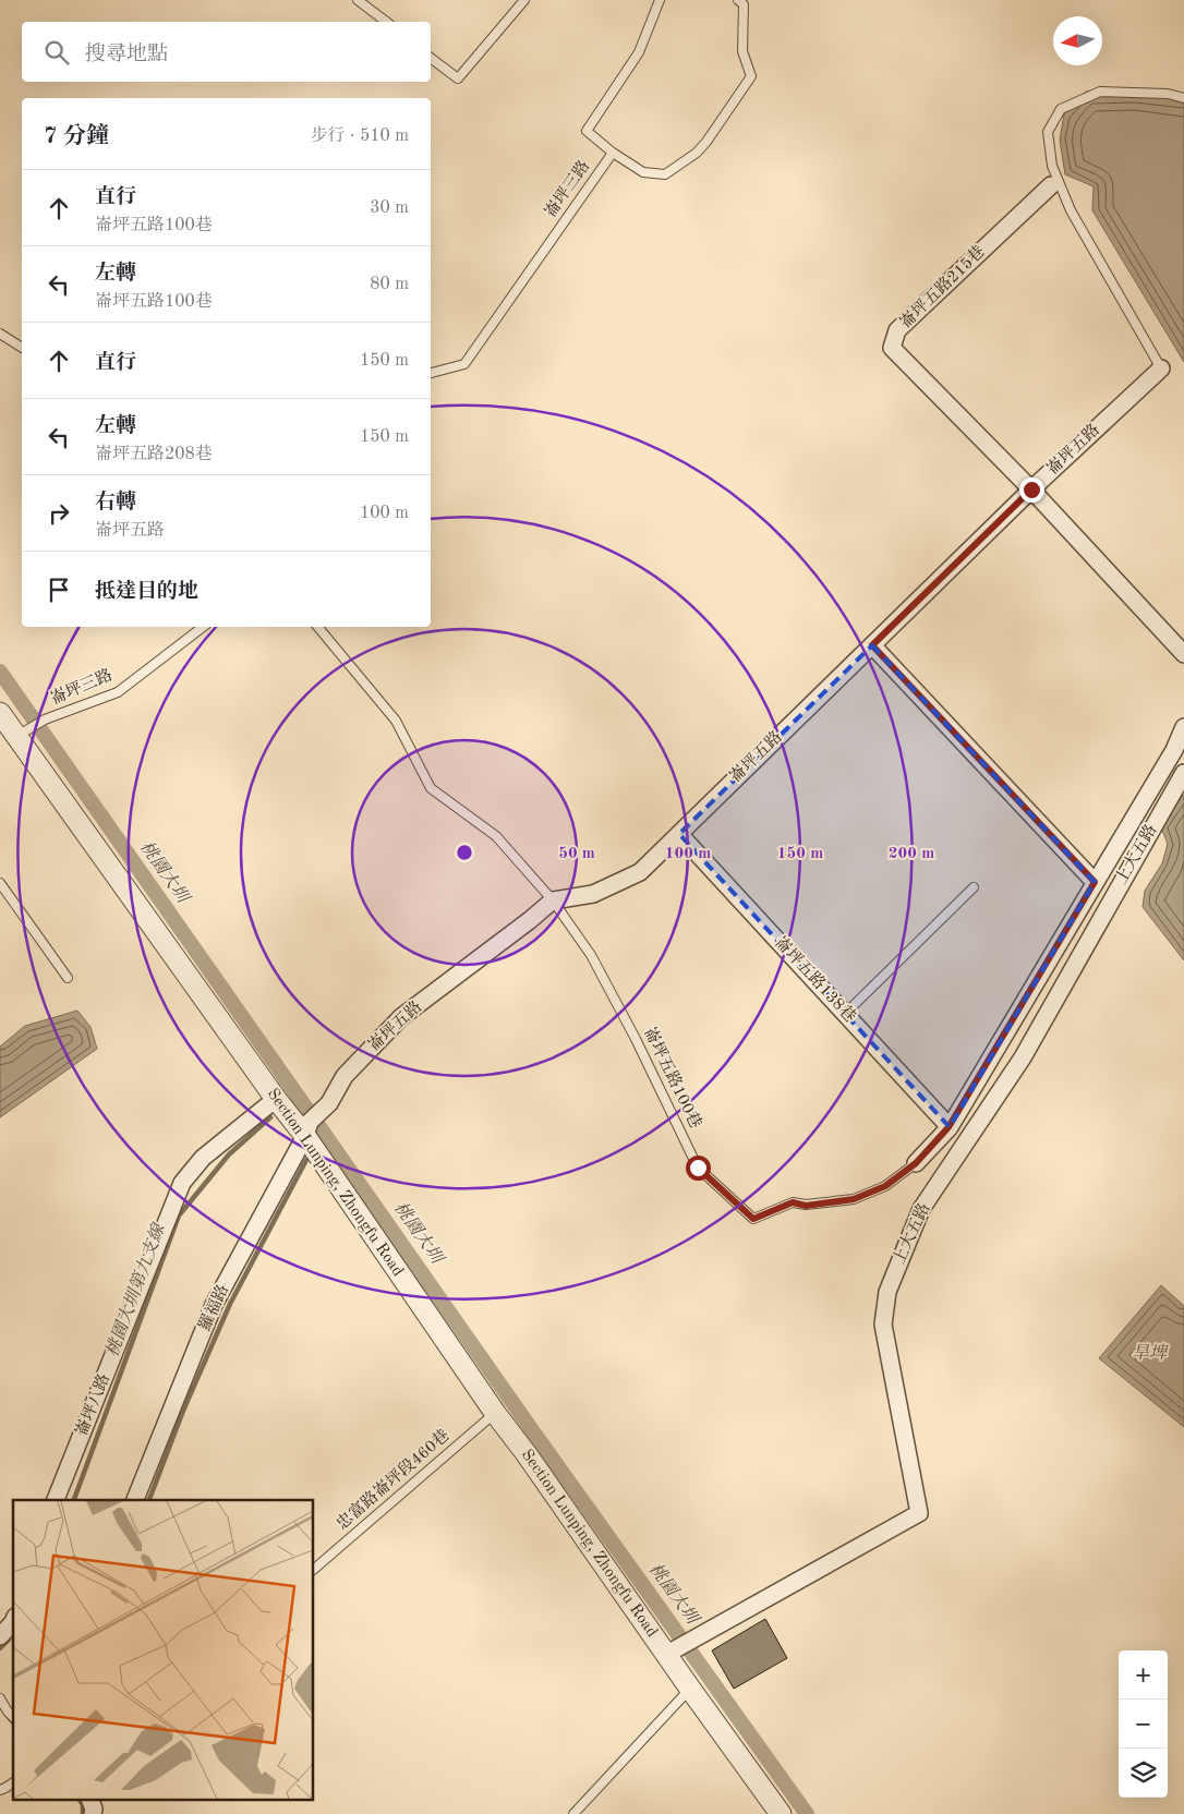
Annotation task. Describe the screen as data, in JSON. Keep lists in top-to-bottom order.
{
  "streets": {
    "street": [
      "崙坪五路215巷",
      "崙坪五路",
      "上大五路",
      "崙坪五路138巷",
      "Section Lunping, Zhongfu Road",
      "羅福路",
      "崙坪八路"
    ],
    "lane": ["崙坪三路", "崙坪五路100巷", "忠富路崙坪段460巷"]
  },
  "crossings": [
    ["崙坪三路", "Section Lunping, Zhongfu Road"],
    ["崙坪五路215巷", "崙坪五路"],
    ["崙坪五路", "崙坪五路138巷"],
    ["崙坪五路", "崙坪五路100巷"],
    ["崙坪五路", "Section Lunping, Zhongfu Road"],
    ["崙坪五路", "羅福路"],
    ["上大五路", "Section Lunping, Zhongfu Road"],
    ["Section Lunping, Zhongfu Road", "羅福路"],
    ["Section Lunping, Zhongfu Road", "崙坪八路"],
    ["Section Lunping, Zhongfu Road", "忠富路崙坪段460巷"]
  ],
  "water": ["桃園大圳", "桃園大圳第九支線", "旱埤"],
  "north": "left",
  "page": {
    "search": "搜尋地點",
    "heading": ["7 分鐘", "步行 · 510 m"],
    "list": [
      ["直行", "崙坪五路100巷", "30 m"],
      ["左轉", "崙坪五路100巷", "80 m"],
      ["直行", "150 m"],
      ["左轉", "崙坪五路208巷", "150 m"],
      ["右轉", "崙坪五路", "100 m"],
      "抵達目的地"
    ],
    "map_buttons": ["+", "−"]
  },
  "rings": [
    "50 m",
    "100 m",
    "150 m",
    "200 m"
  ]
}
